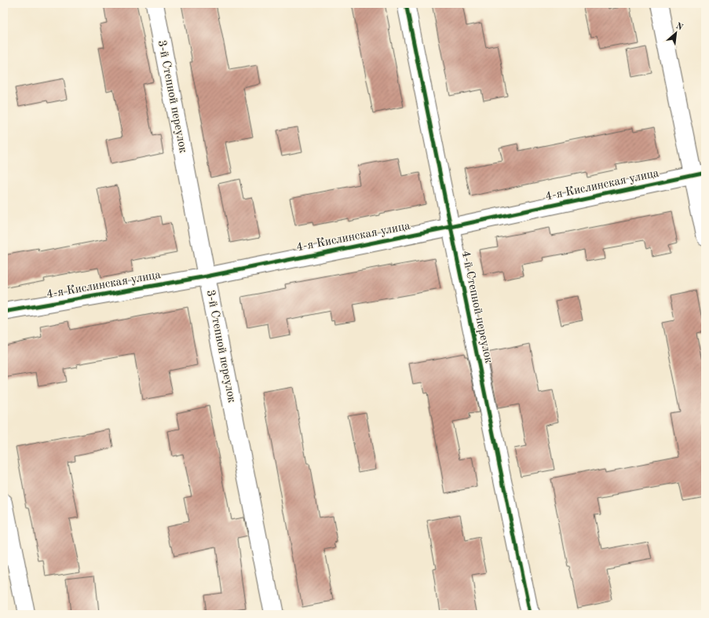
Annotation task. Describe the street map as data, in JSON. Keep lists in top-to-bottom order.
{
  "streets": {
    "street": ["3-й Степной переулок", "4-я Кислинская улица", "4-й Степной переулок"]
  },
  "crossings": [
    ["3-й Степной переулок", "4-я Кислинская улица"],
    ["4-я Кислинская улица", "4-й Степной переулок"]
  ],
  "north": "top right"
}
